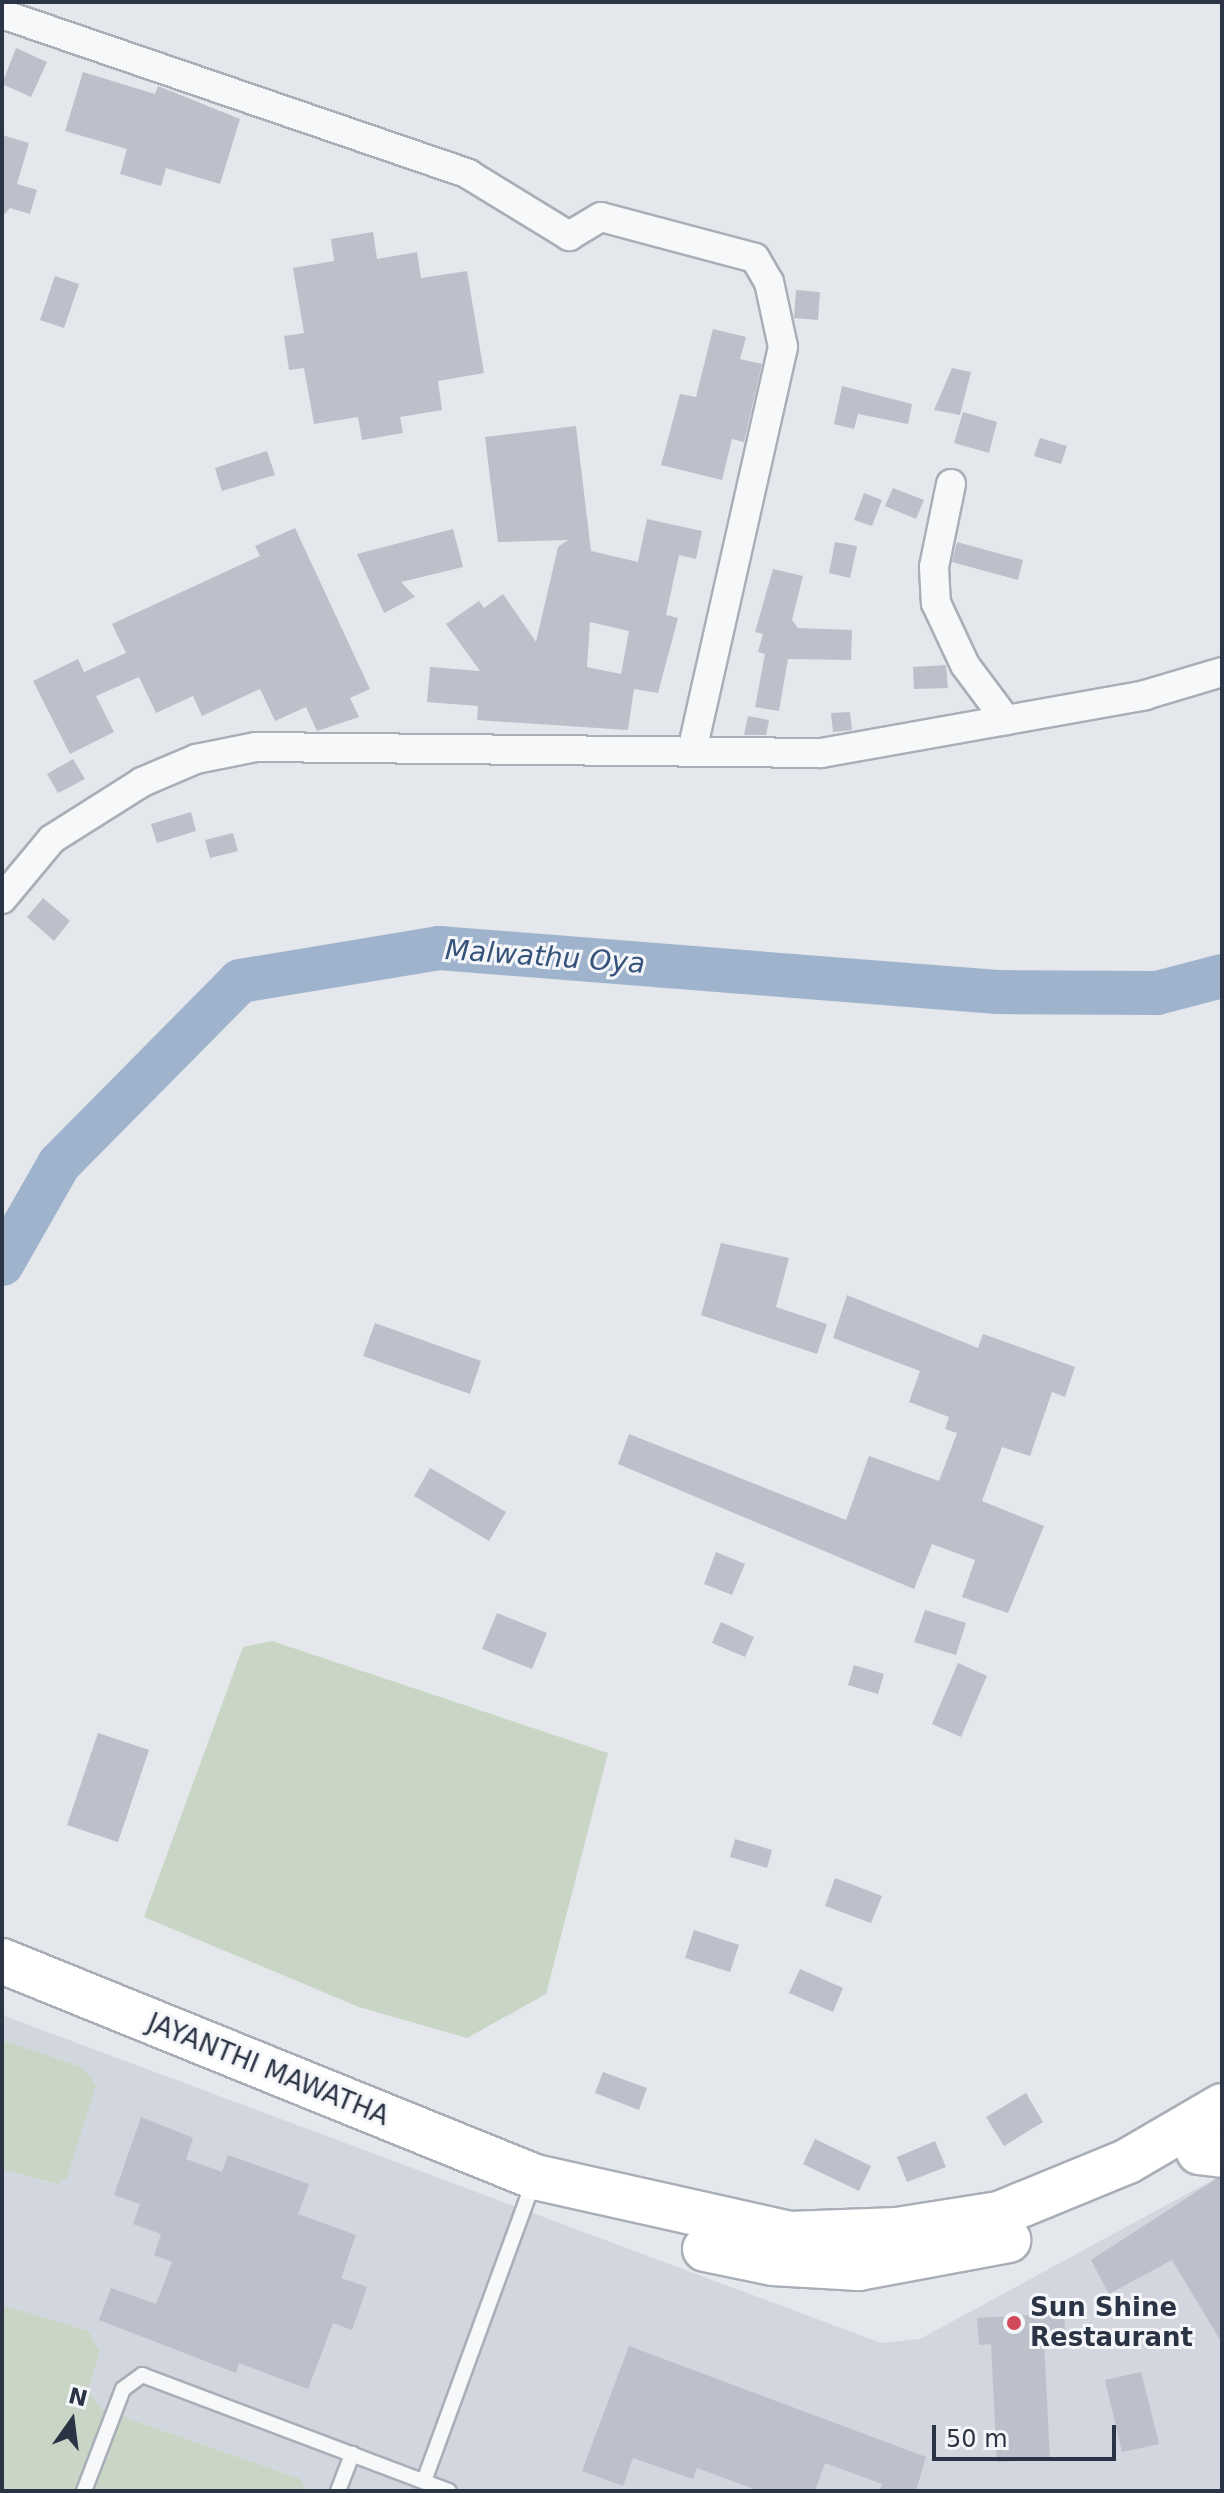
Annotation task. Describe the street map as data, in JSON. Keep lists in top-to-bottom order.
{
  "streets": {
    "highway": ["JAYANTHI MAWATHA"]
  },
  "water": ["Malwathu Oya"],
  "places": ["Sun Shine Restaurant"],
  "scale_bar": "50 m",
  "north": "top"
}
